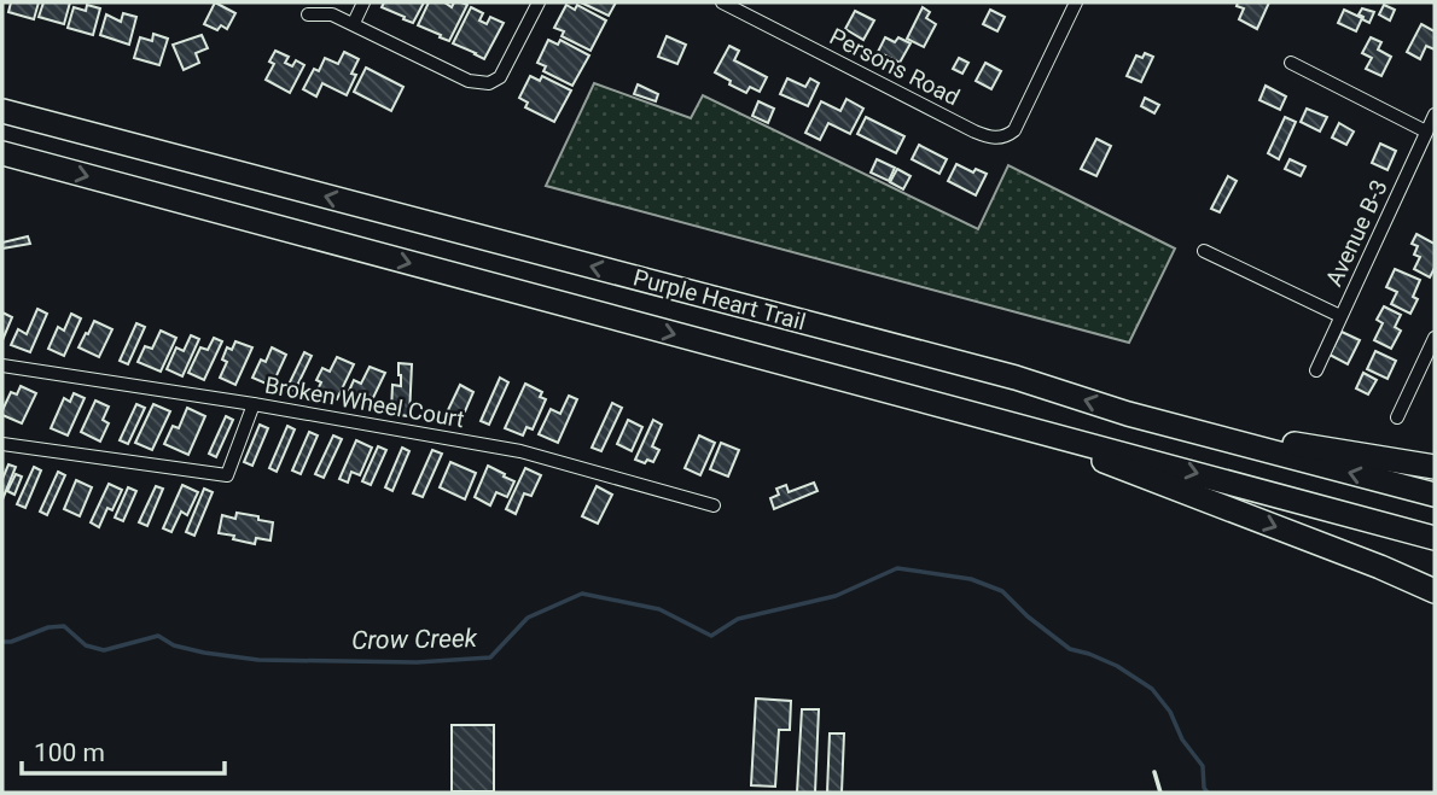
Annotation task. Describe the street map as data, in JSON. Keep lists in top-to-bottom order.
{
  "streets": {
    "highway": ["Purple Heart Trail"],
    "street": ["Persons Road", "Avenue B-3", "Broken Wheel Court"]
  },
  "water": ["Crow Creek"],
  "scale_bar": "100 m"
}
